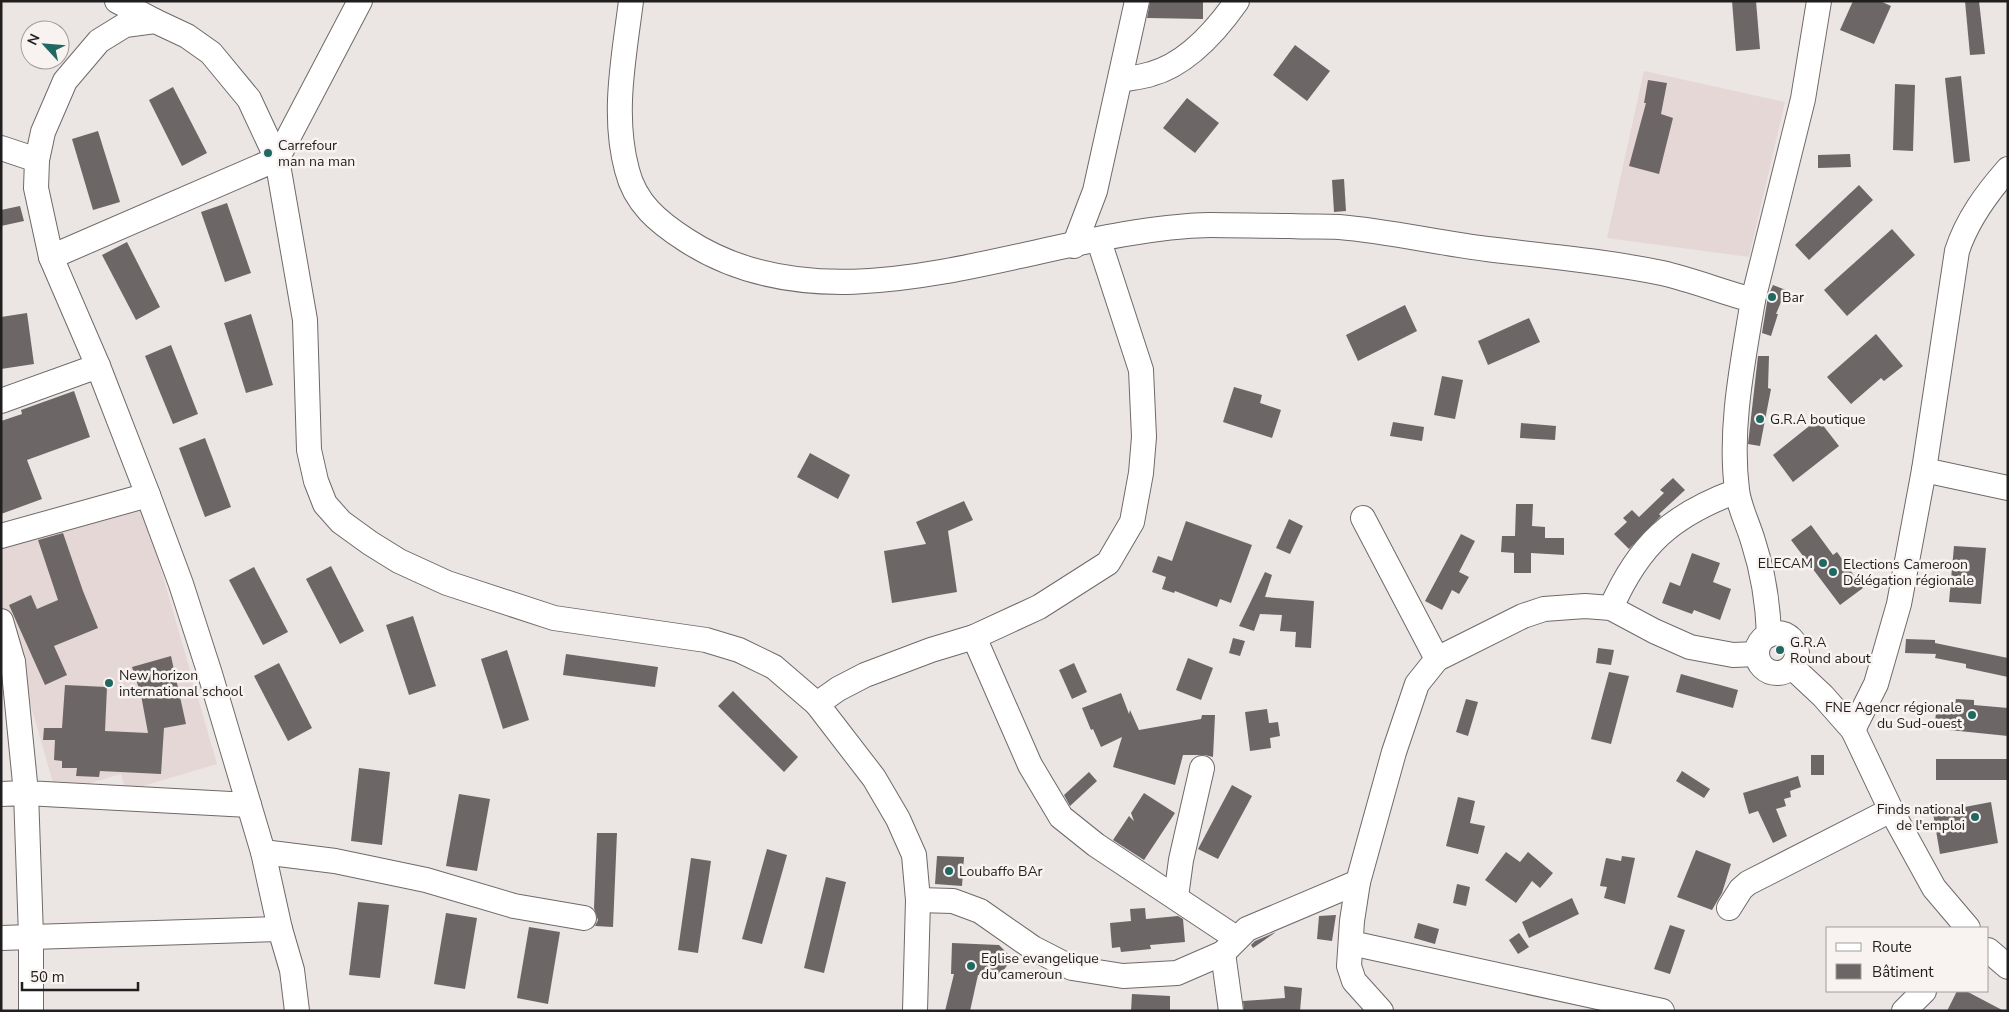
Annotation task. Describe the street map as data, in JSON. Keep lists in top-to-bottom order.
{
  "places": [
    "Carrefour man na man",
    "Bar",
    "G.R.A boutique",
    "ELECAM",
    "Elections Cameroon Délégation régionale",
    "G.R.A Round about",
    "New horizon international school",
    "FNE Agencr régionale du Sud-ouest",
    "Finds national de l'emploi",
    "Loubaffo BAr",
    "Eglise evangelique du cameroun"
  ],
  "legend": ["Route", "Bâtiment"],
  "scale_bar": "50 m",
  "north": "top left"
}
